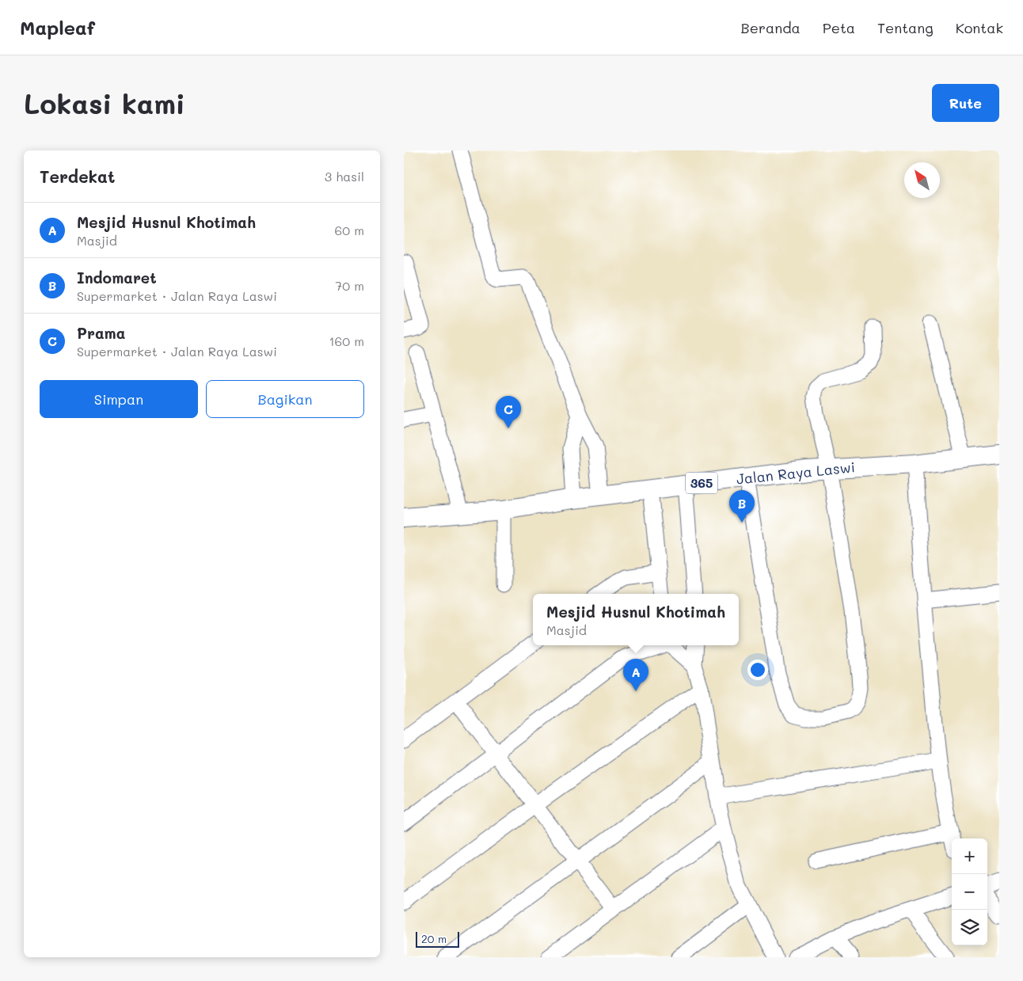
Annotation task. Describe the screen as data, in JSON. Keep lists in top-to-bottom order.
{
  "streets": {
    "main road": ["Jalan Raya Laswi", "365"]
  },
  "scale_bar": "20 m",
  "north": "top left",
  "page": {
    "header": "Mapleaf",
    "nav": [
      "Beranda",
      "Peta",
      "Tentang",
      "Kontak"
    ],
    "buttons": [
      "Rute",
      ["Simpan", "Bagikan"]
    ],
    "title": "Lokasi kami",
    "heading": ["Terdekat", "3 hasil"],
    "list": [
      {
        "mark": "A",
        "name": "Mesjid Husnul Khotimah",
        "note": "Masjid",
        "value": "60 m"
      },
      {
        "mark": "B",
        "name": "Indomaret",
        "note": "Supermarket · Jalan Raya Laswi",
        "value": "70 m"
      },
      {
        "mark": "C",
        "name": "Prama",
        "note": "Supermarket · Jalan Raya Laswi",
        "value": "160 m"
      }
    ],
    "pins": ["C", "B", "A"],
    "popup": ["Mesjid Husnul Khotimah", "Masjid"],
    "map_buttons": ["+", "−"],
    "scale": "20 m"
  }
}
